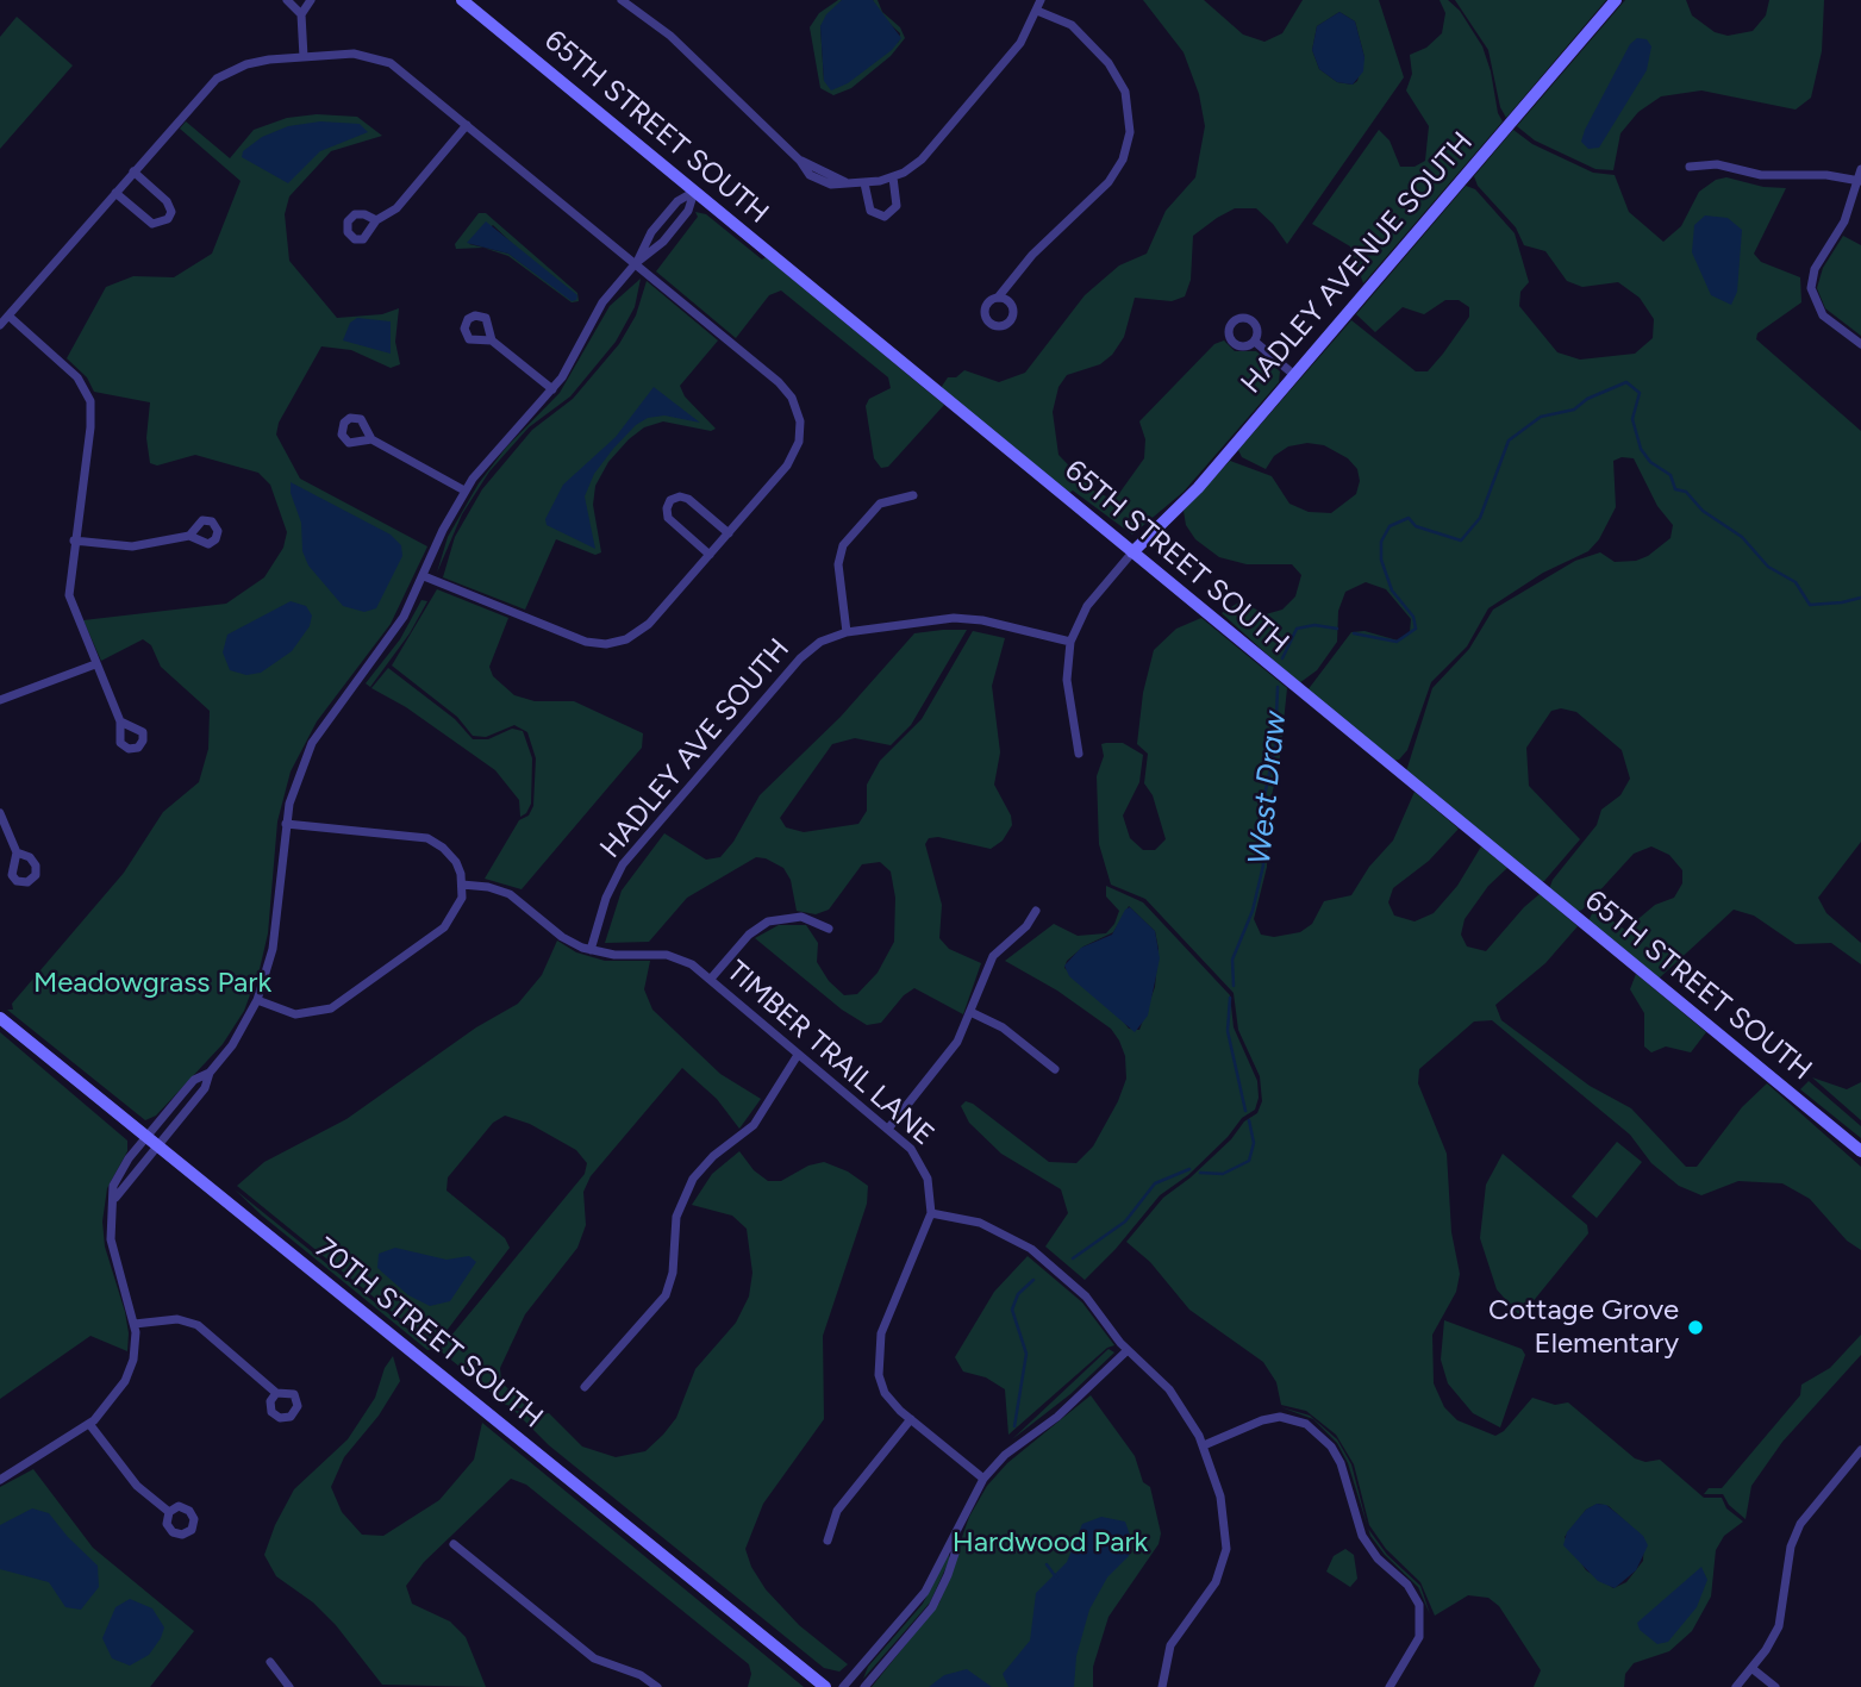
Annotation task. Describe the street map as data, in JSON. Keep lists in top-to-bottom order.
{
  "streets": {
    "street": [
      "65TH STREET SOUTH",
      "HADLEY AVENUE SOUTH",
      "HADLEY AVE SOUTH",
      "TIMBER TRAIL LANE",
      "70TH STREET SOUTH"
    ]
  },
  "crossings": [
    ["65TH STREET SOUTH", "HADLEY AVENUE SOUTH"],
    ["HADLEY AVE SOUTH", "TIMBER TRAIL LANE"]
  ],
  "water": ["West Draw"],
  "parks": ["Meadowgrass Park", "Hardwood Park"],
  "places": ["Cottage Grove Elementary"]
}
